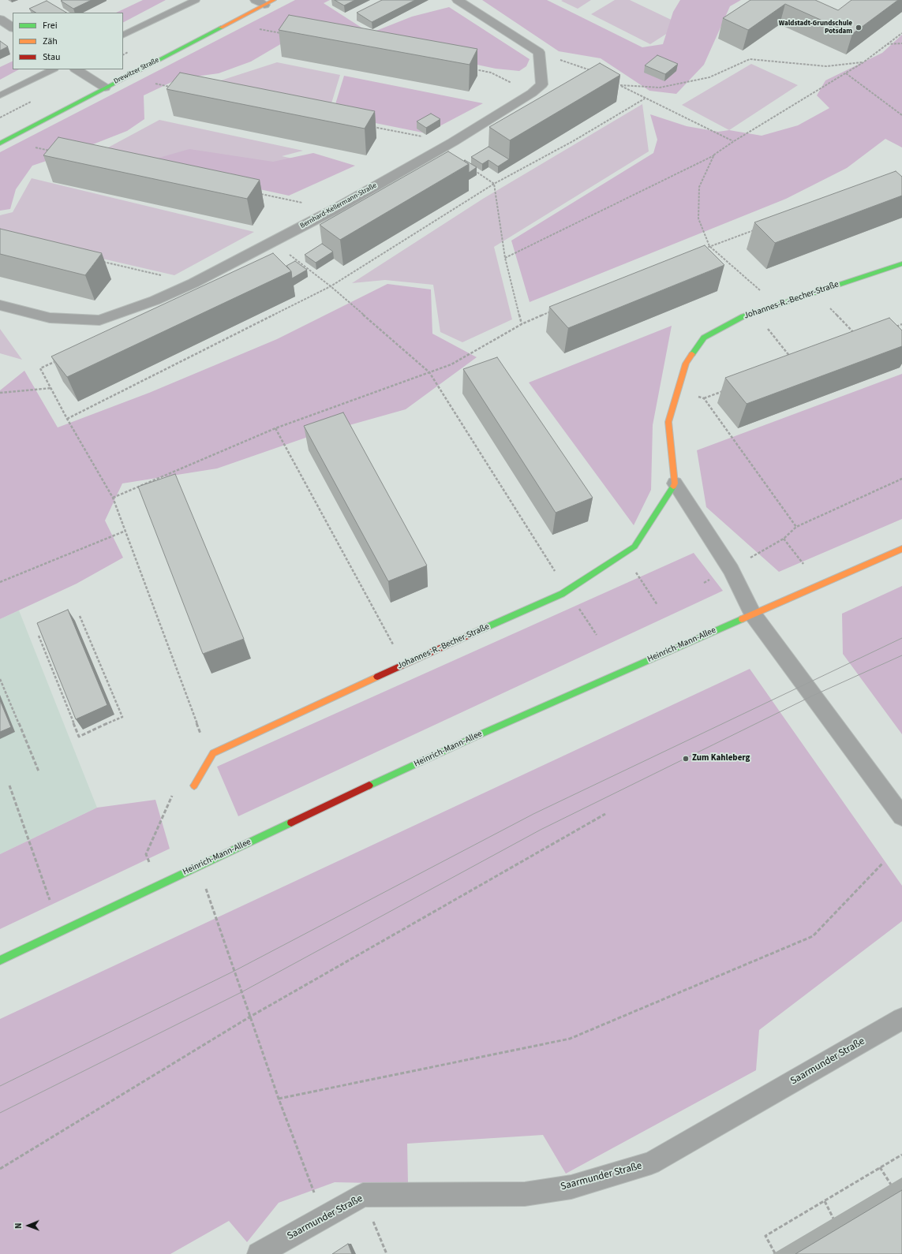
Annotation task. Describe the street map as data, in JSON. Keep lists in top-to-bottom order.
{
  "streets": {
    "street": [
      "Drewitzer Straße",
      "Bernhard-Kellermann-Straße",
      "Johannes-R.-Becher-Straße",
      "Heinrich-Mann-Allee",
      "Saarmunder Straße"
    ]
  },
  "crossings": [
    ["Johannes-R.-Becher-Straße", "Heinrich-Mann-Allee"]
  ],
  "places": ["Waldstadt-Grundschule Potsdam", "Zum Kahleberg"],
  "legend": ["Frei", "Zäh", "Stau"],
  "north": "left"
}
